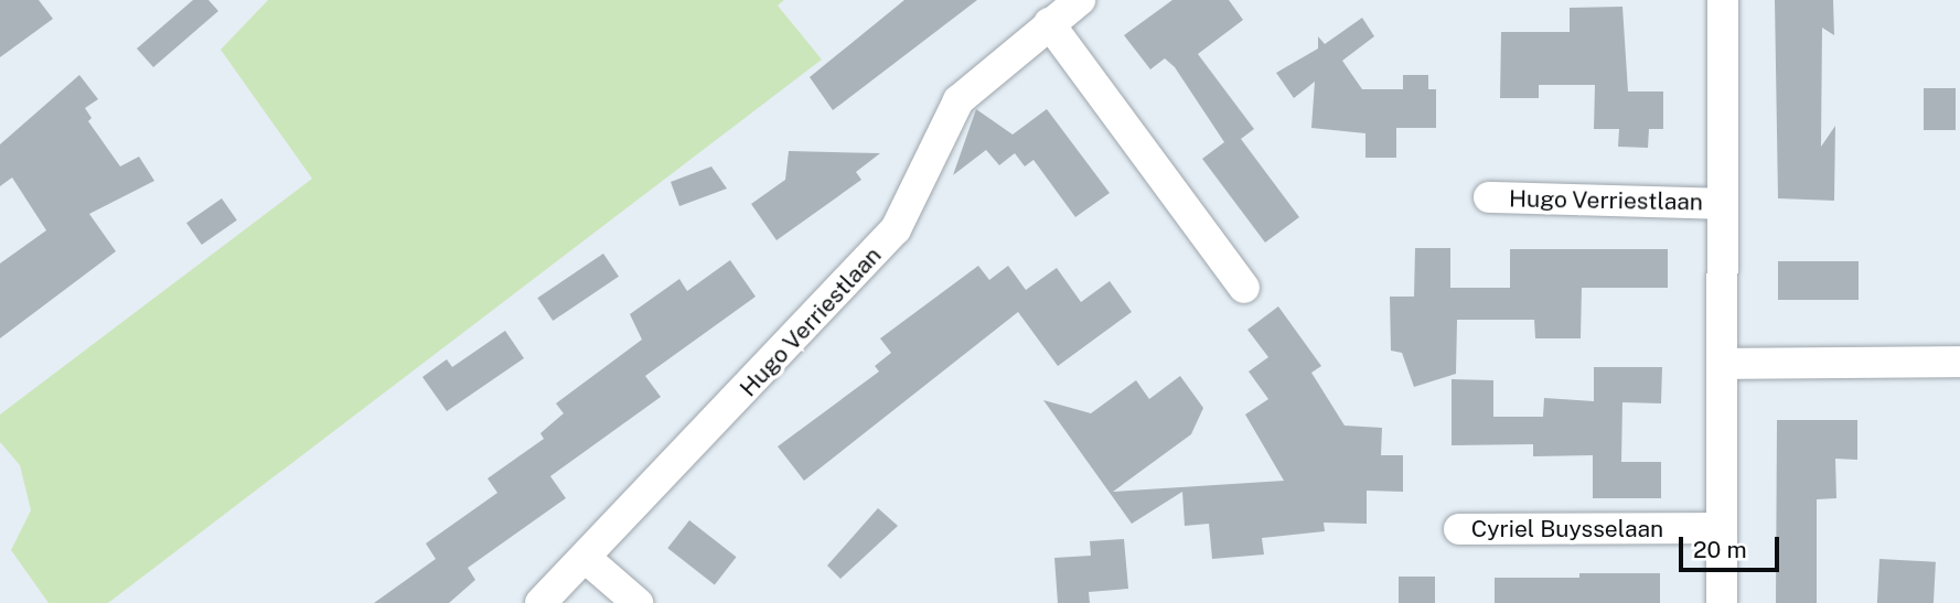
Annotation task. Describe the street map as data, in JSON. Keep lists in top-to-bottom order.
{
  "streets": {
    "street": ["Hugo Verriestlaan", "Cyriel Buysselaan"]
  },
  "scale_bar": "20 m"
}
